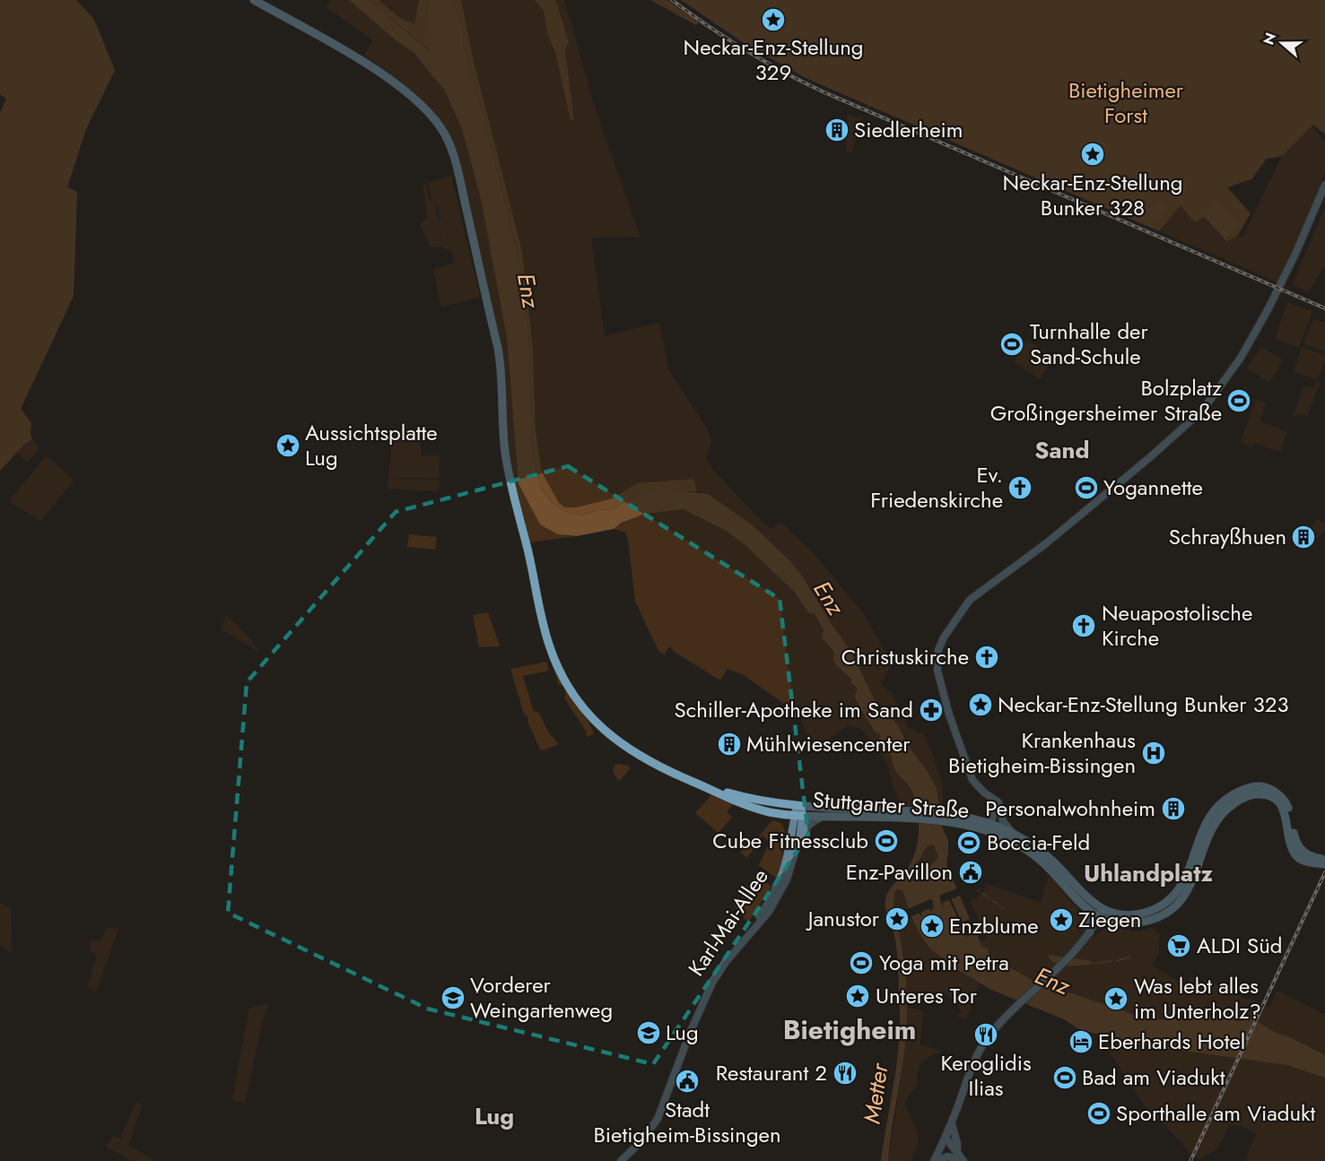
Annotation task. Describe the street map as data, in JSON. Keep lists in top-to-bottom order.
{
  "streets": {
    "main road": ["Stuttgarter Straße", "Karl-Mai-Allee"]
  },
  "crossings": [
    ["Stuttgarter Straße", "Karl-Mai-Allee"]
  ],
  "districts": [
    "Sand",
    "Uhlandplatz",
    "Bietigheim",
    "Lug"
  ],
  "water": ["Enz", "Metter"],
  "parks": ["Bietigheimer Forst"],
  "places": {
    "place": [
      "Neckar-Enz-Stellung 329",
      "Neckar-Enz-Stellung Bunker 328",
      "Aussichtsplatte Lug",
      "Neckar-Enz-Stellung Bunker 323",
      "Janustor",
      "Ziegen",
      "Enzblume",
      "Unteres Tor",
      "Was lebt alles im Unterholz?"
    ],
    "building": [
      "Siedlerheim",
      "Schrayßhuen",
      "Mühlwiesencenter",
      "Personalwohnheim"
    ],
    "sports": [
      "Turnhalle der Sand-Schule",
      "Bolzplatz Großingersheimer Straße",
      "Yogannette",
      "Cube Fitnessclub",
      "Boccia-Feld",
      "Yoga mit Petra",
      "Bad am Viadukt",
      "Sporthalle am Viadukt"
    ],
    "church": ["Ev. Friedenskirche", "Neuapostolische Kirche", "Christuskirche"],
    "pharmacy": ["Schiller-Apotheke im Sand"],
    "hospital": ["Krankenhaus Bietigheim-Bissingen"],
    "public building": ["Enz-Pavillon", "Stadt Bietigheim-Bissingen"],
    "supermarket": ["ALDI Süd"],
    "school or university": ["Vorderer Weingartenweg", "Lug"],
    "restaurant": ["Keroglidis Ilias", "Restaurant 2"],
    "hotel": ["Eberhards Hotel"]
  },
  "north": "left"
}
